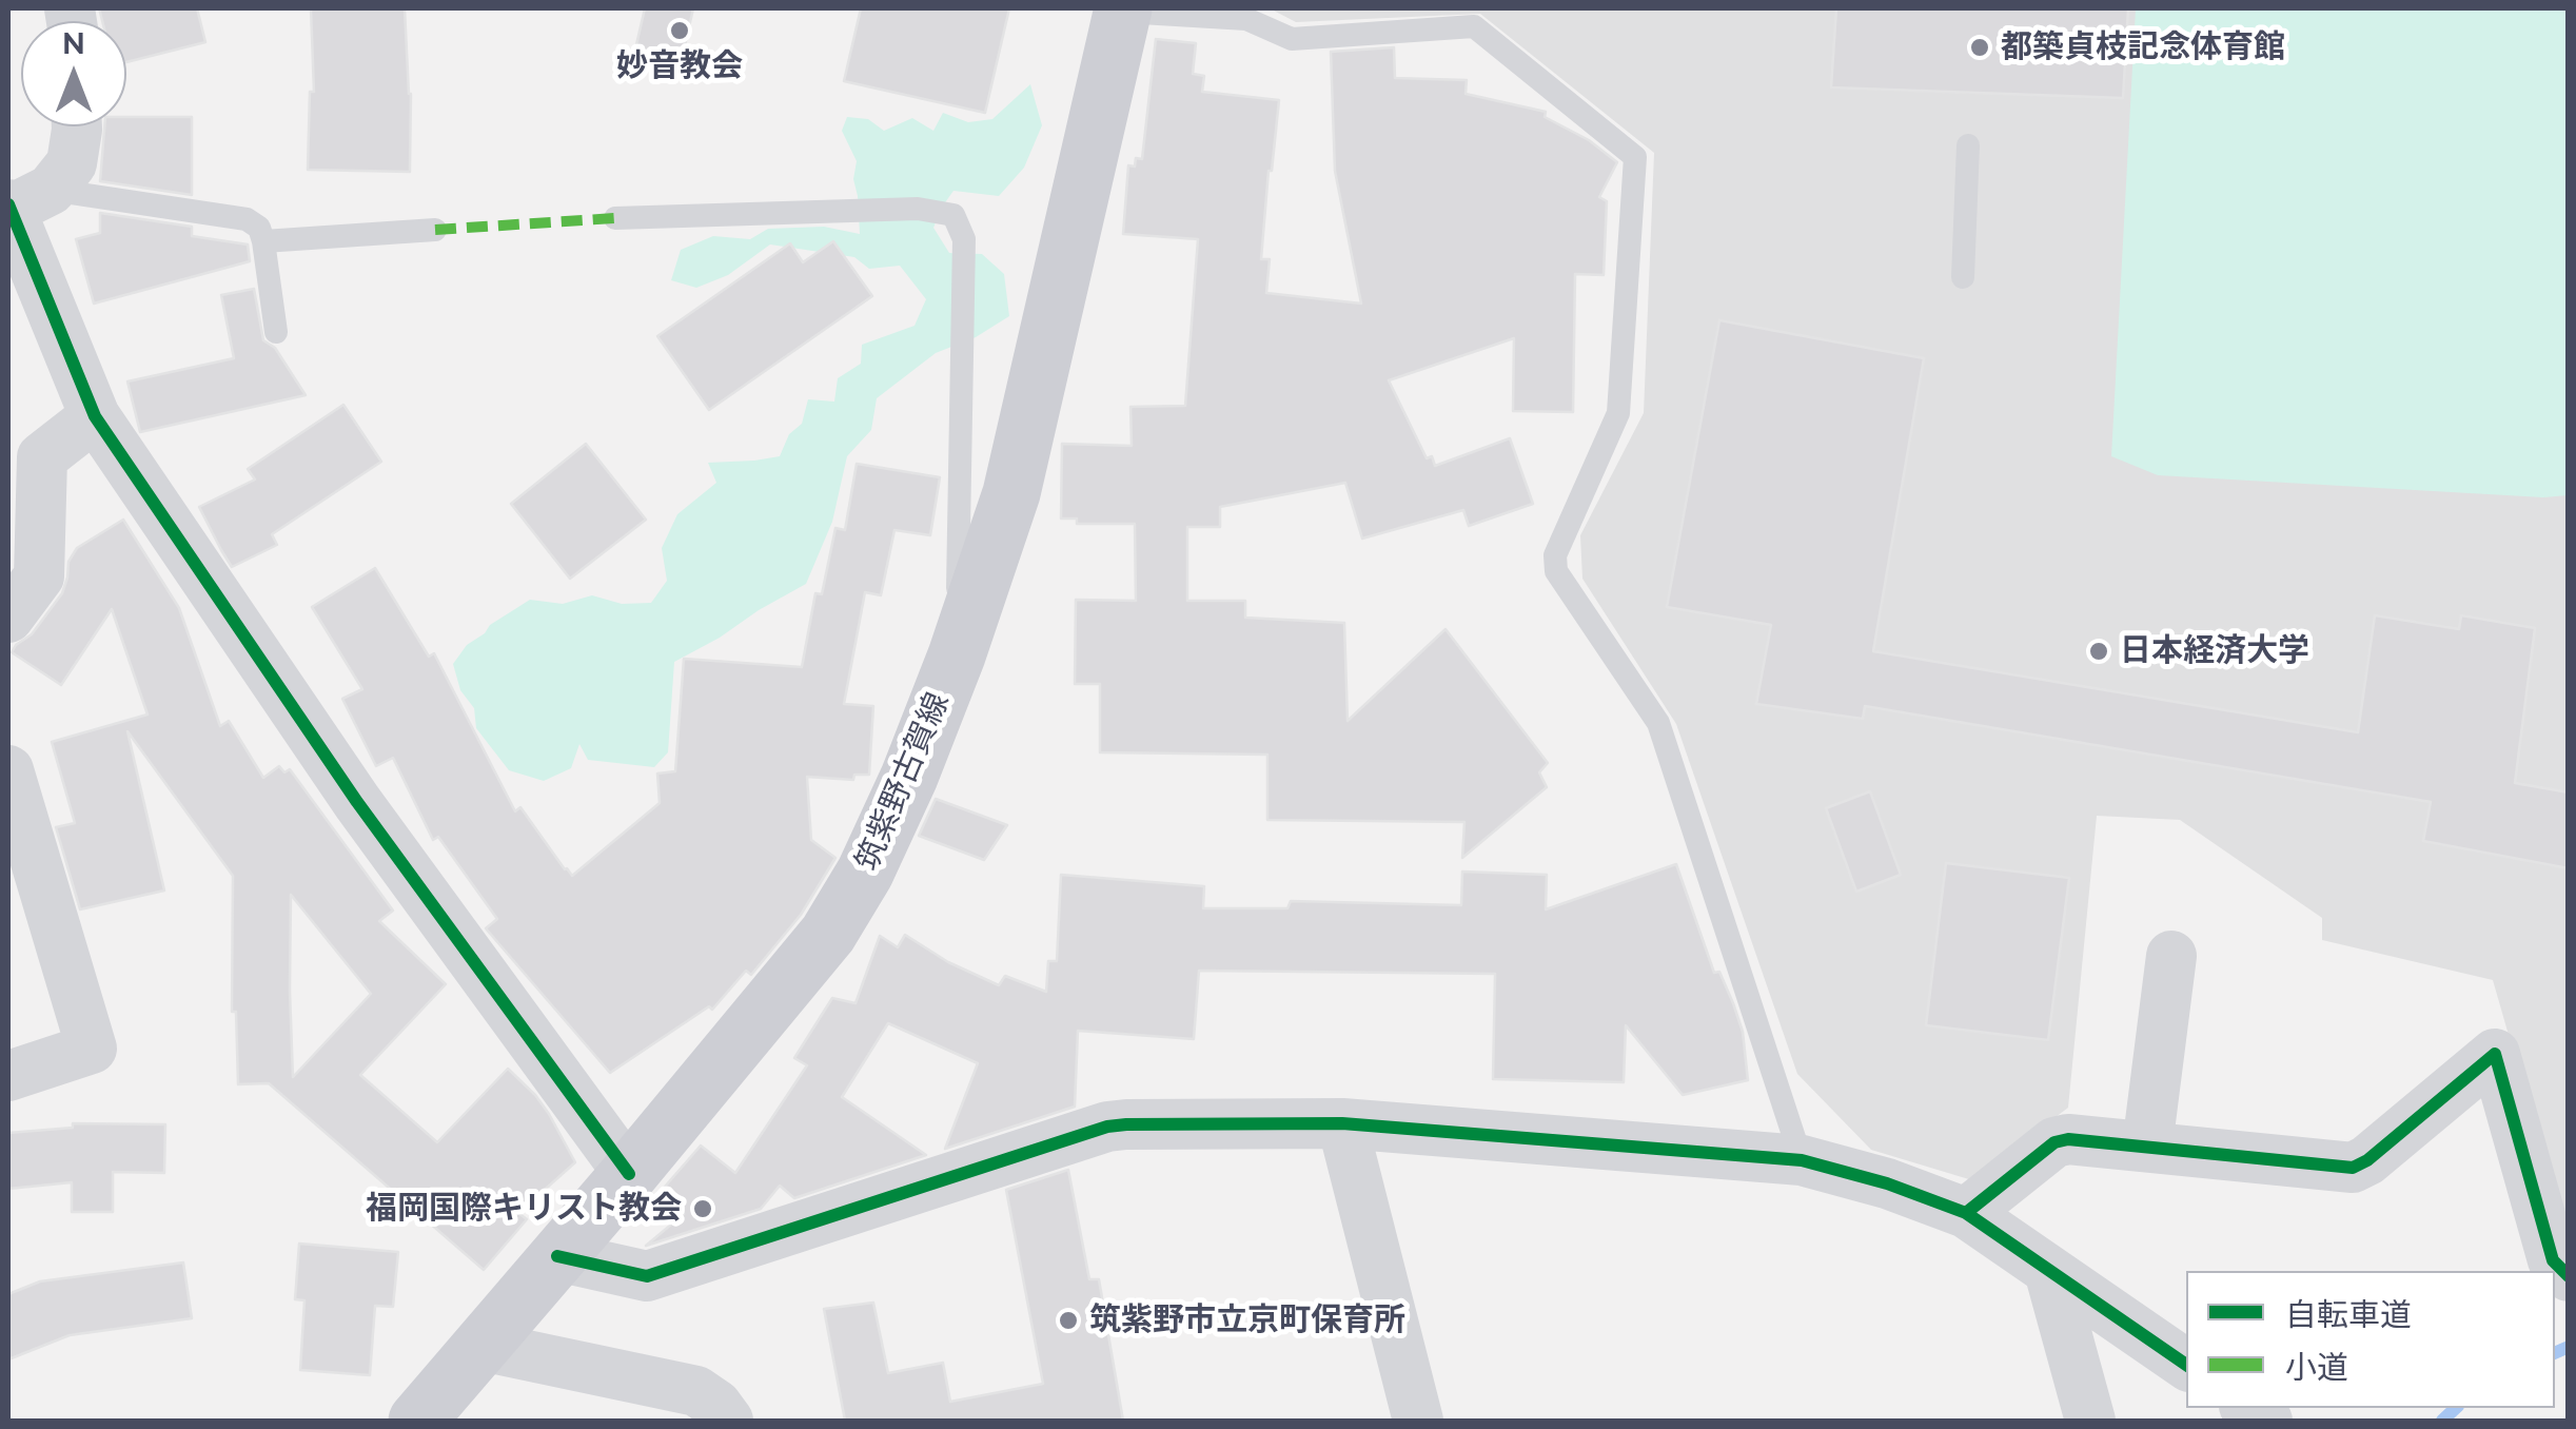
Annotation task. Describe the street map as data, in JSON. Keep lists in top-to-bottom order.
{
  "streets": {
    "main road": ["筑紫野古賀線"]
  },
  "places": [
    "妙音教会",
    "都築貞枝記念体育館",
    "日本経済大学",
    "福岡国際キリスト教会",
    "筑紫野市立京町保育所"
  ],
  "legend": ["自転車道", "小道"],
  "north": "top"
}
